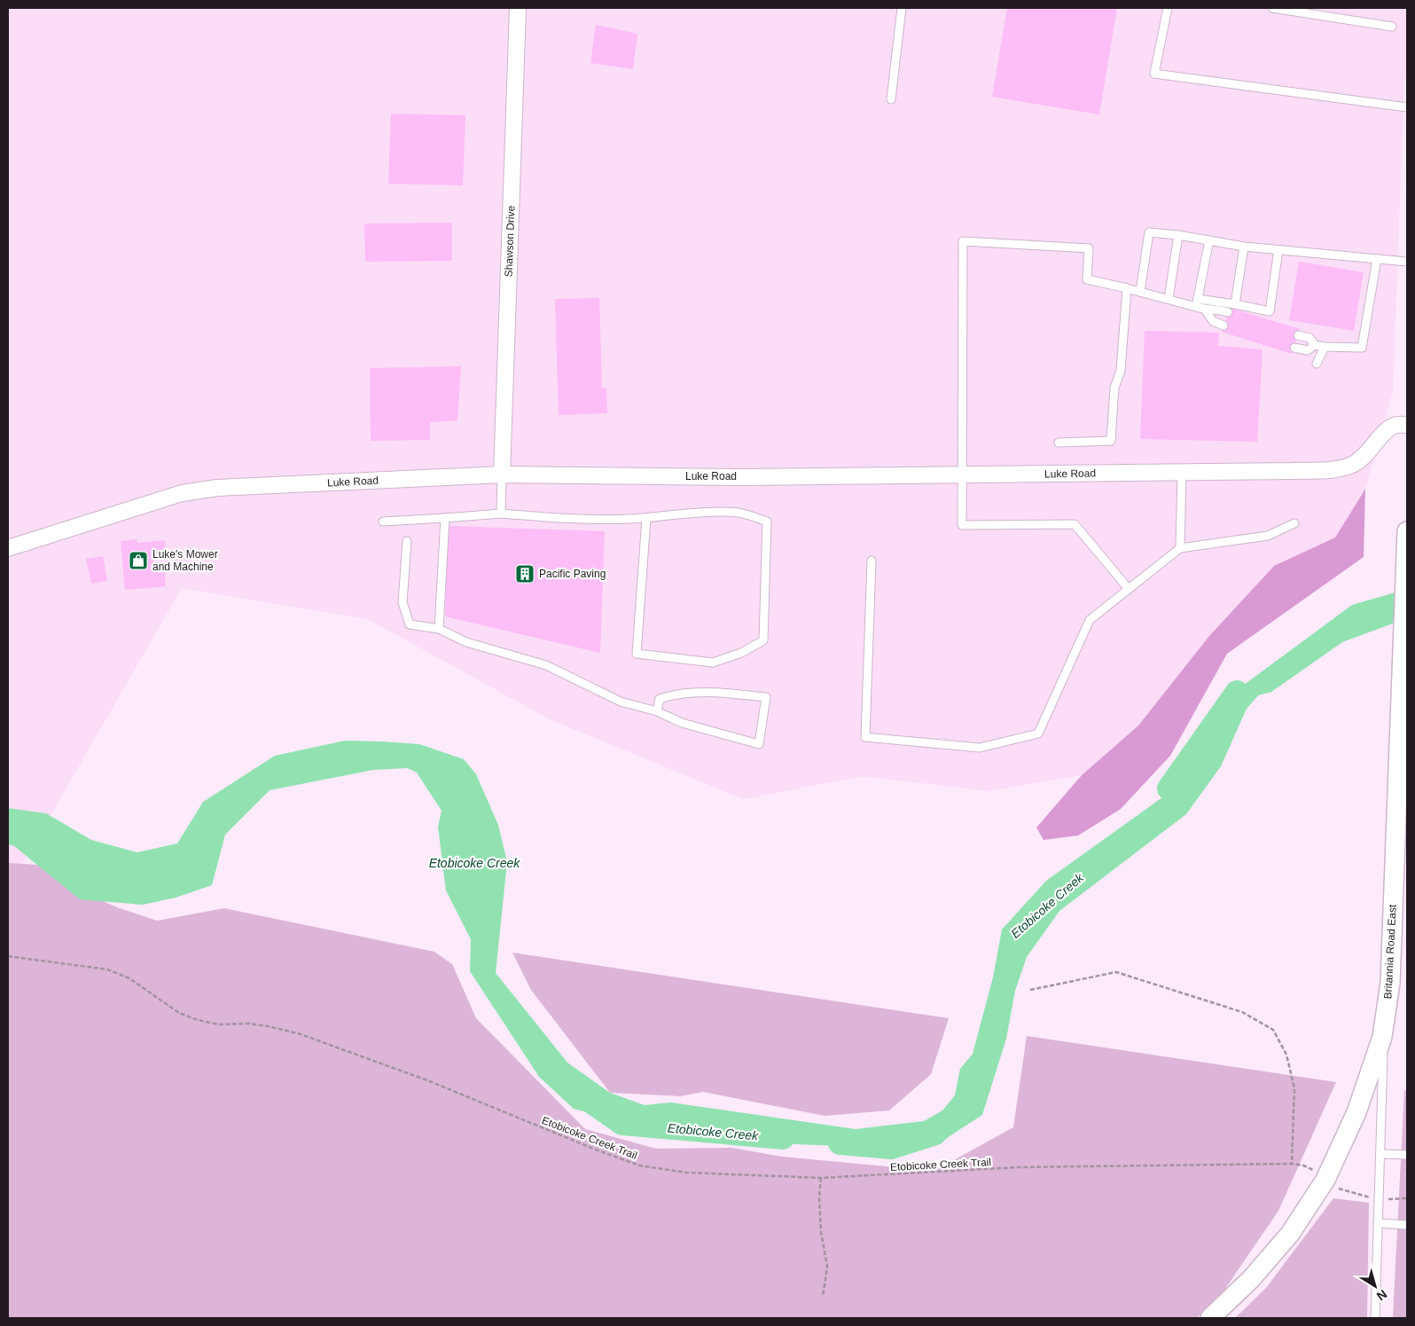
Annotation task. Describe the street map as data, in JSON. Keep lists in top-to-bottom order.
{
  "streets": {
    "street": ["Shawson Drive", "Luke Road", "Britannia Road East"],
    "path": ["Etobicoke Creek Trail"]
  },
  "crossings": [
    ["Shawson Drive", "Luke Road"]
  ],
  "water": ["Etobicoke Creek"],
  "places": {
    "shop": ["Luke's Mower and Machine"],
    "building": ["Pacific Paving"]
  },
  "north": "bottom right"
}
